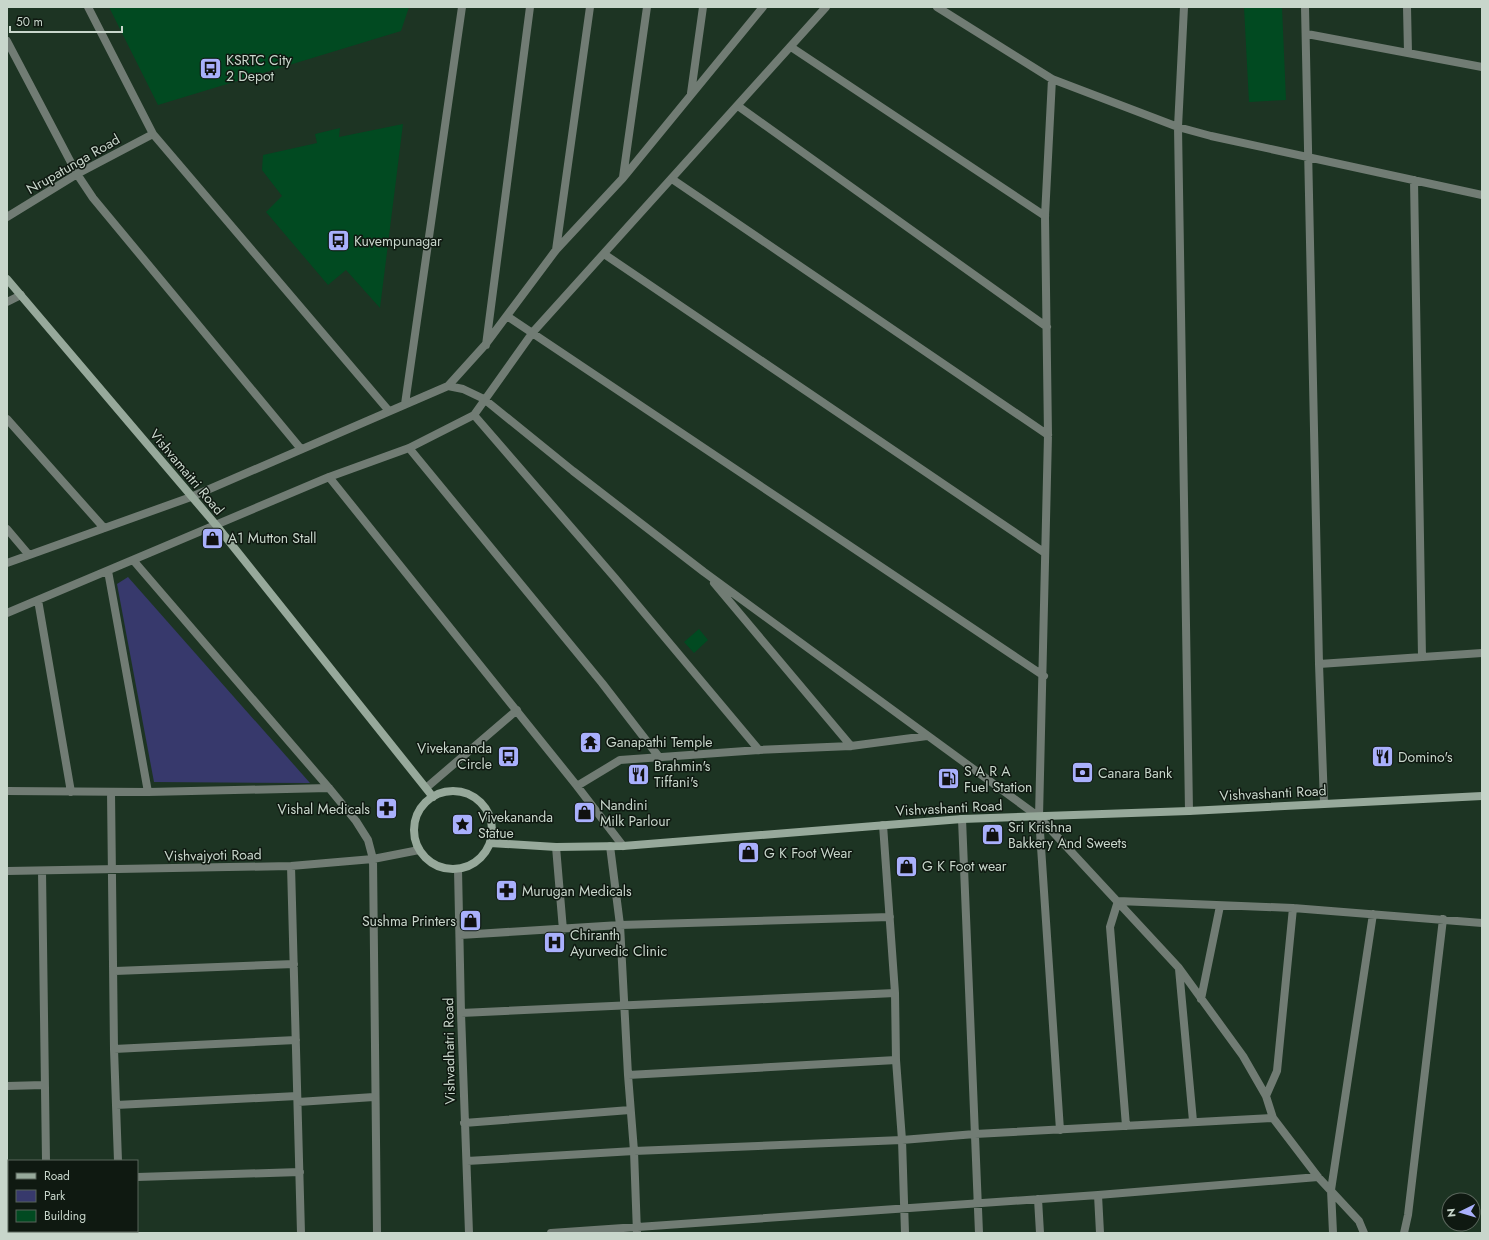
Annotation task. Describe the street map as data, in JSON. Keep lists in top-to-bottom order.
{
  "streets": {
    "street": [
      "Nrupatunga Road",
      "Vishvamaitri Road",
      "Vishvashanti Road",
      "Vishvajyoti Road",
      "Vishvadhatri Road"
    ]
  },
  "crossings": [
    ["Vishvamaitri Road", "Vishvashanti Road"],
    ["Vishvamaitri Road", "Vishvajyoti Road"],
    ["Vishvamaitri Road", "Vishvadhatri Road"],
    ["Vishvashanti Road", "Vishvajyoti Road"],
    ["Vishvashanti Road", "Vishvadhatri Road"],
    ["Vishvajyoti Road", "Vishvadhatri Road"]
  ],
  "places": {
    "bus stop": ["KSRTC City 2 Depot", "Kuvempunagar", "Vivekananda Circle"],
    "shop": [
      "A1 Mutton Stall",
      "Nandini Milk Parlour",
      "Sri Krishna Bakkery And Sweets",
      "G K Foot Wear",
      "G K Foot wear",
      "Sushma Printers"
    ],
    "temple": ["Ganapathi Temple"],
    "restaurant": ["Domino's", "Brahmin's Tiffani's"],
    "bank": ["Canara Bank"],
    "fuel station": ["S A R A Fuel Station"],
    "pharmacy": ["Vishal Medicals", "Murugan Medicals"],
    "place": ["Vivekananda Statue"],
    "hospital": ["Chiranth Ayurvedic Clinic"]
  },
  "legend": ["Road", "Park", "Building"],
  "scale_bar": "50 m",
  "north": "left"
}
